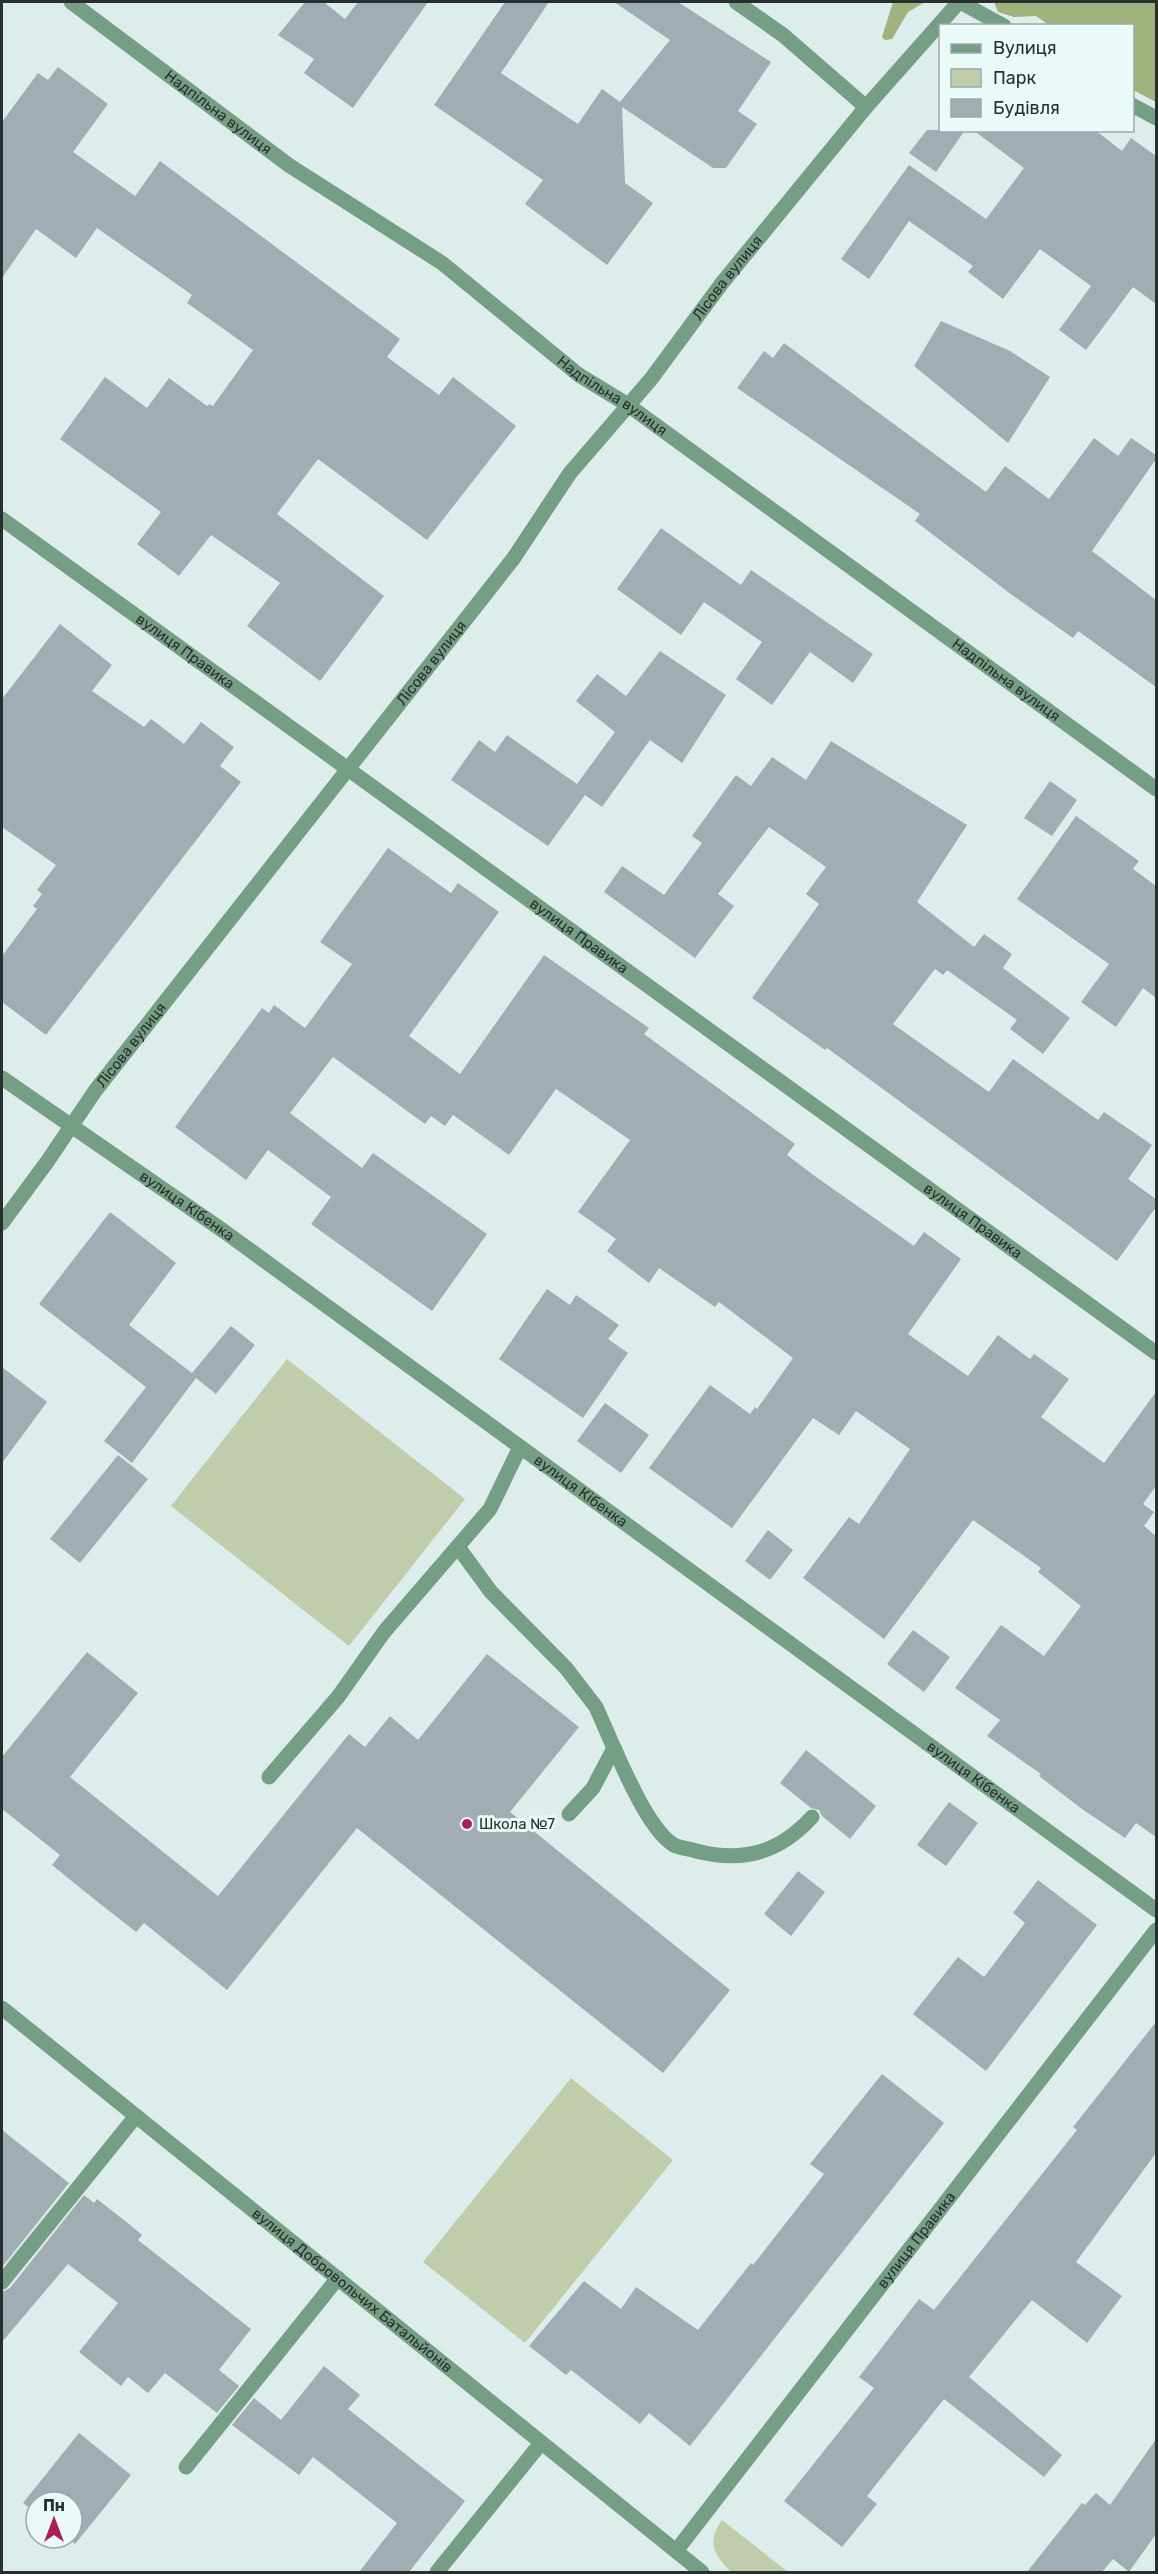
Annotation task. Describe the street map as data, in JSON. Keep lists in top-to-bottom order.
{
  "streets": {
    "street": [
      "Надпільна вулиця",
      "Лісова вулиця",
      "вулиця Правика",
      "вулиця Кібенка",
      "вулиця Добровольчих Батальйонів"
    ]
  },
  "crossings": [
    ["Надпільна вулиця", "Лісова вулиця"],
    ["Лісова вулиця", "вулиця Правика"],
    ["Лісова вулиця", "вулиця Кібенка"],
    ["вулиця Правика", "вулиця Добровольчих Батальйонів"]
  ],
  "places": ["Школа №7"],
  "legend": ["Вулиця", "Парк", "Будівля"],
  "north": "top"
}
